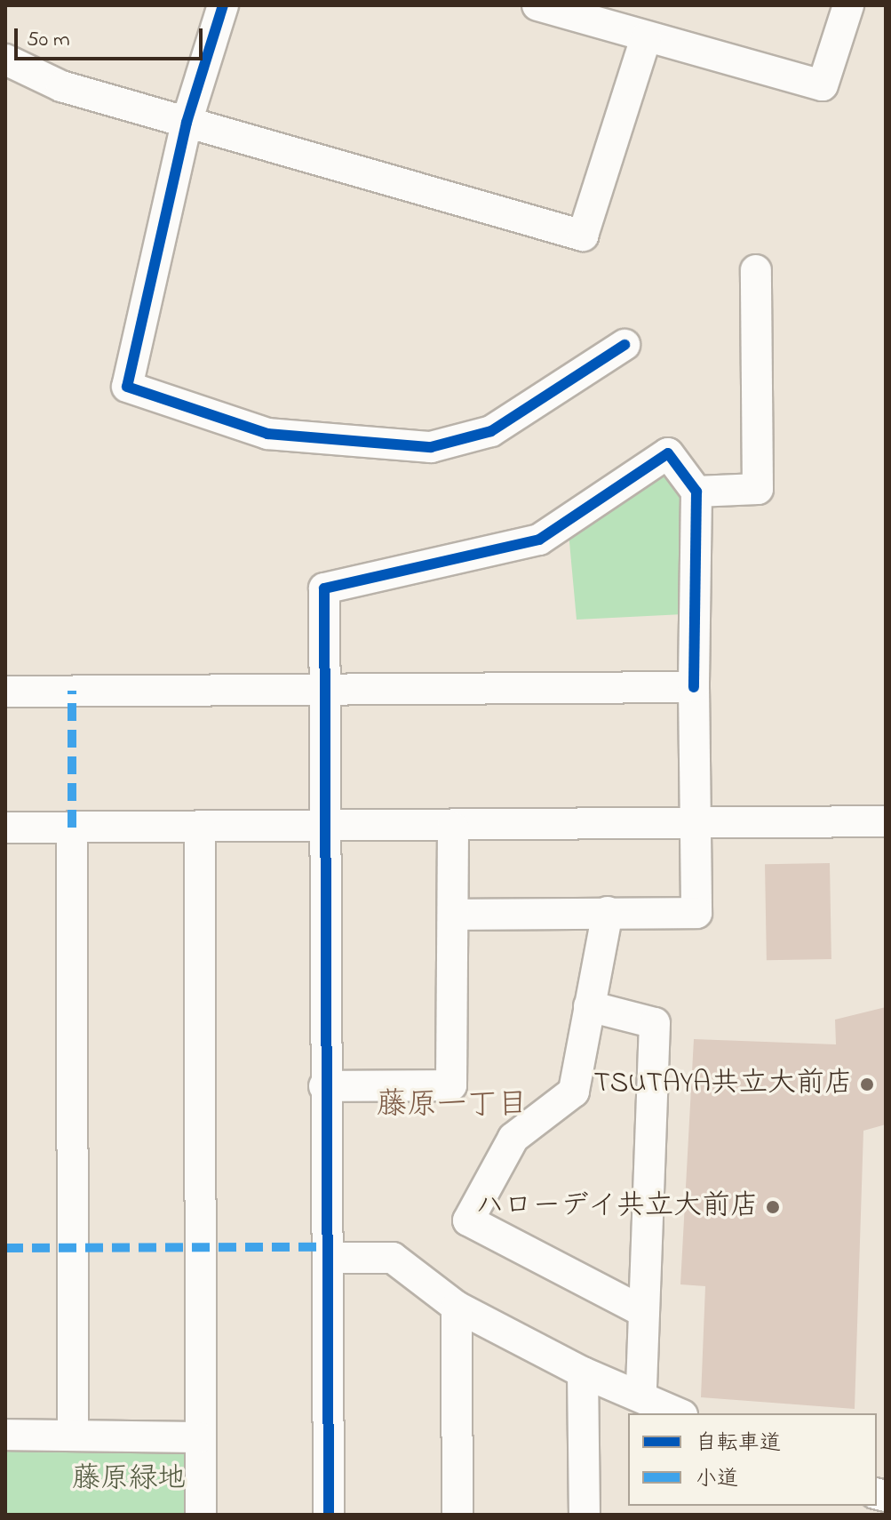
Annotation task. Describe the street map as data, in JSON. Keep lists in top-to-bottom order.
{
  "districts": ["藤原一丁目"],
  "parks": ["藤原緑地"],
  "places": ["TSUTAYA共立大前店", "ハローデイ共立大前店"],
  "legend": ["自転車道", "小道"],
  "scale_bar": "50 m"
}
